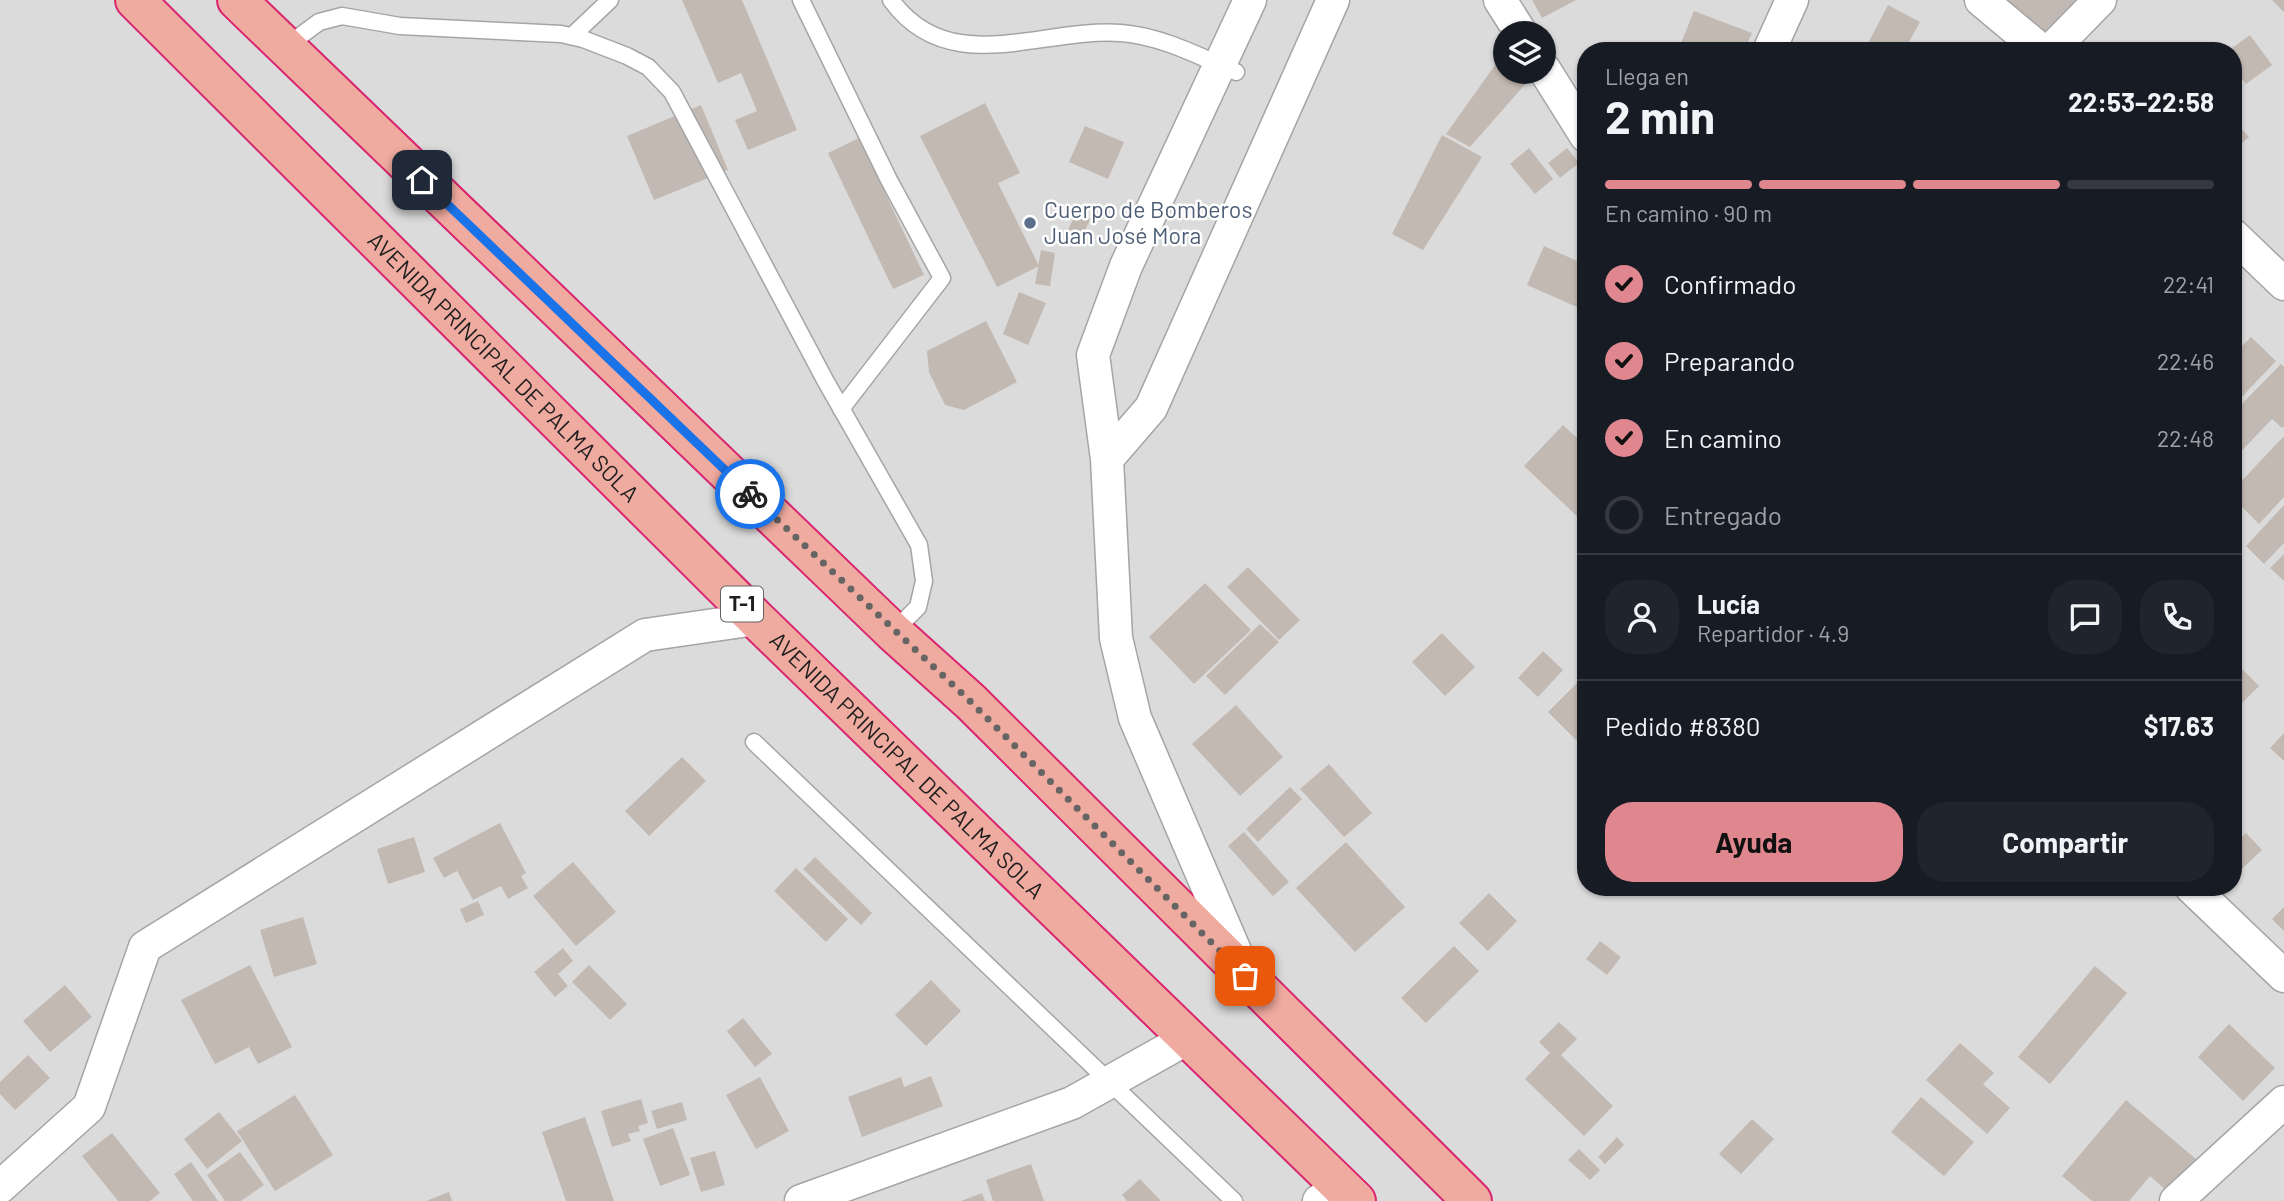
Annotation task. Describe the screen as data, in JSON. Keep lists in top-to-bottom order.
{
  "streets": {
    "highway": ["AVENIDA PRINCIPAL DE PALMA SOLA", "T-1"]
  },
  "places": ["Cuerpo de Bomberos Juan José Mora"],
  "page": {
    "heading": ["2 min", "Llega en", "22:53–22:58"],
    "panel": [
      "Lucía",
      "Repartidor · 4.9",
      "Pedido #8380",
      "$17.63"
    ],
    "bar": "En camino · 90 m",
    "list": [
      ["Confirmado", "22:41"],
      ["Preparando", "22:46"],
      ["En camino", "22:48"],
      "Entregado"
    ],
    "buttons": ["Ayuda", "Compartir"]
  }
}
